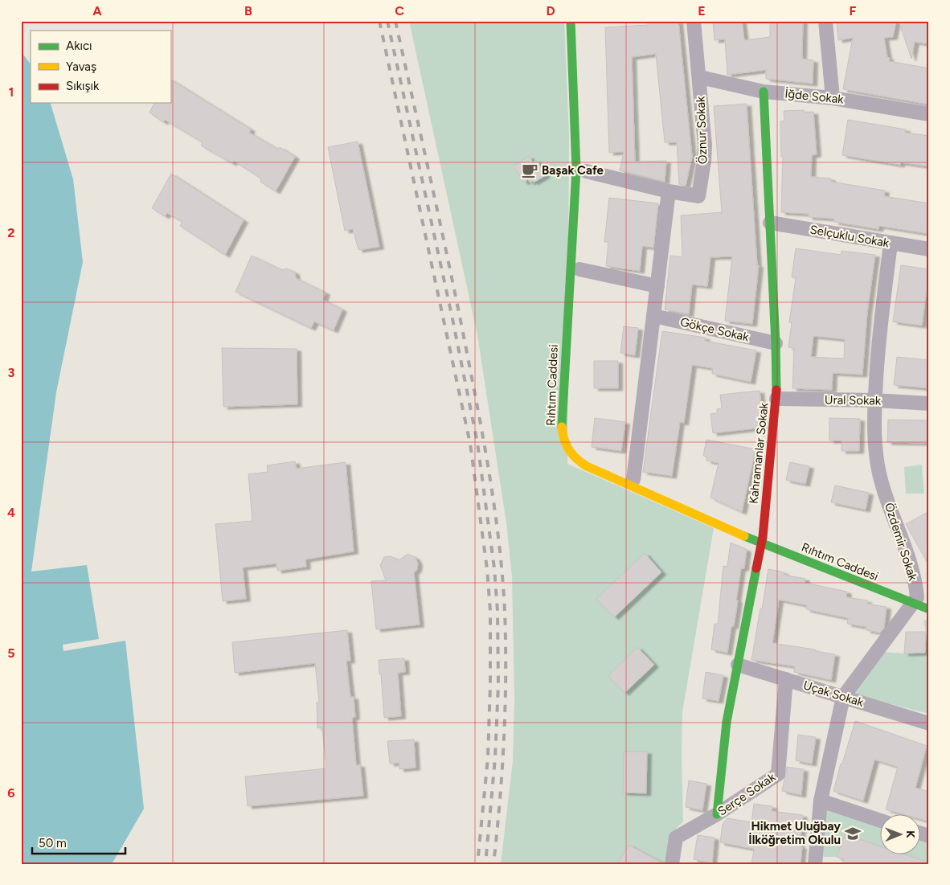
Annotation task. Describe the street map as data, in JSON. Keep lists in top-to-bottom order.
{
  "streets": {
    "main road": ["Rıhtım Caddesi", "Kahramanlar Sokak"],
    "street": [
      "İğde Sokak",
      "Öznur Sokak",
      "Selçuklu Sokak",
      "Gökçe Sokak",
      "Ural Sokak",
      "Özdemir Sokak",
      "Uçak Sokak",
      "Serçe Sokak"
    ]
  },
  "crossings": [
    ["İğde Sokak", "Öznur Sokak"],
    ["İğde Sokak", "Kahramanlar Sokak"],
    ["Selçuklu Sokak", "Kahramanlar Sokak"],
    ["Selçuklu Sokak", "Özdemir Sokak"],
    ["Gökçe Sokak", "Kahramanlar Sokak"],
    ["Rıhtım Caddesi", "Kahramanlar Sokak"],
    ["Rıhtım Caddesi", "Özdemir Sokak"],
    ["Ural Sokak", "Kahramanlar Sokak"],
    ["Ural Sokak", "Özdemir Sokak"],
    ["Kahramanlar Sokak", "Uçak Sokak"],
    ["Kahramanlar Sokak", "Serçe Sokak"],
    ["Uçak Sokak", "Serçe Sokak"]
  ],
  "places": {
    "cafe": ["Başak Cafe"],
    "school or university": ["Hikmet Uluğbay İlköğretim Okulu"]
  },
  "legend": ["Akıcı", "Yavaş", "Sıkışık"],
  "scale_bar": "50 m",
  "north": "right",
  "grid": {
    "columns": [
      "A",
      "B",
      "C",
      "D",
      "E",
      "F"
    ],
    "rows": [
      "1",
      "2",
      "3",
      "4",
      "5",
      "6"
    ]
  }
}
